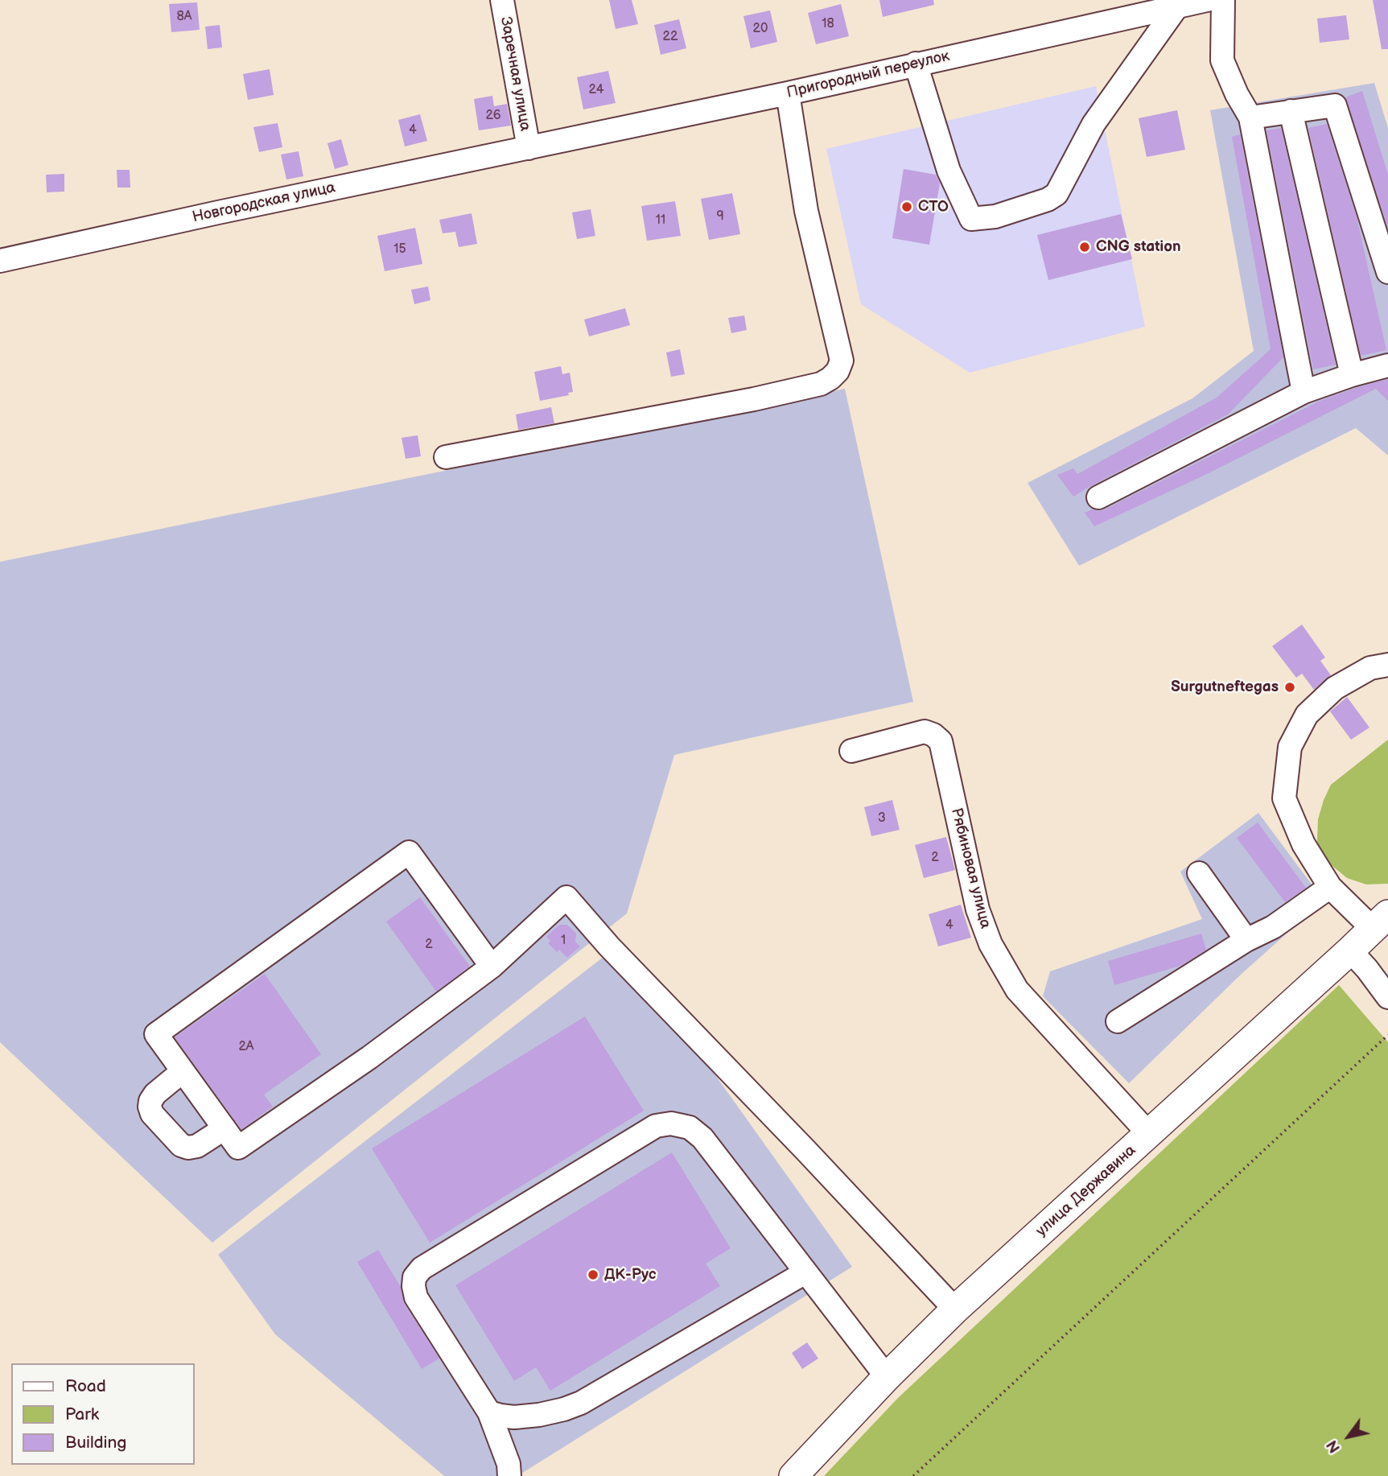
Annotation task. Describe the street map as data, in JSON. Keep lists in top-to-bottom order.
{
  "streets": {
    "main road": ["улица Державина"],
    "street": [
      "Заречная улица",
      "Пригородный переулок",
      "Новгородская улица",
      "Рябиновая улица"
    ]
  },
  "crossings": [
    ["Заречная улица", "Пригородный переулок"],
    ["Заречная улица", "Новгородская улица"],
    ["Пригородный переулок", "Новгородская улица"],
    ["Рябиновая улица", "улица Державина"]
  ],
  "places": [
    "СТО",
    "CNG station",
    "Surgutneftegas",
    "ДК-Рус"
  ],
  "house_numbers": [
    "8А",
    "18",
    "20",
    "22",
    "24",
    "26",
    "4",
    "9",
    "11",
    "15",
    "3",
    "2",
    "4",
    "1",
    "2",
    "2А"
  ],
  "legend": ["Road", "Park", "Building"],
  "north": "bottom left"
}
